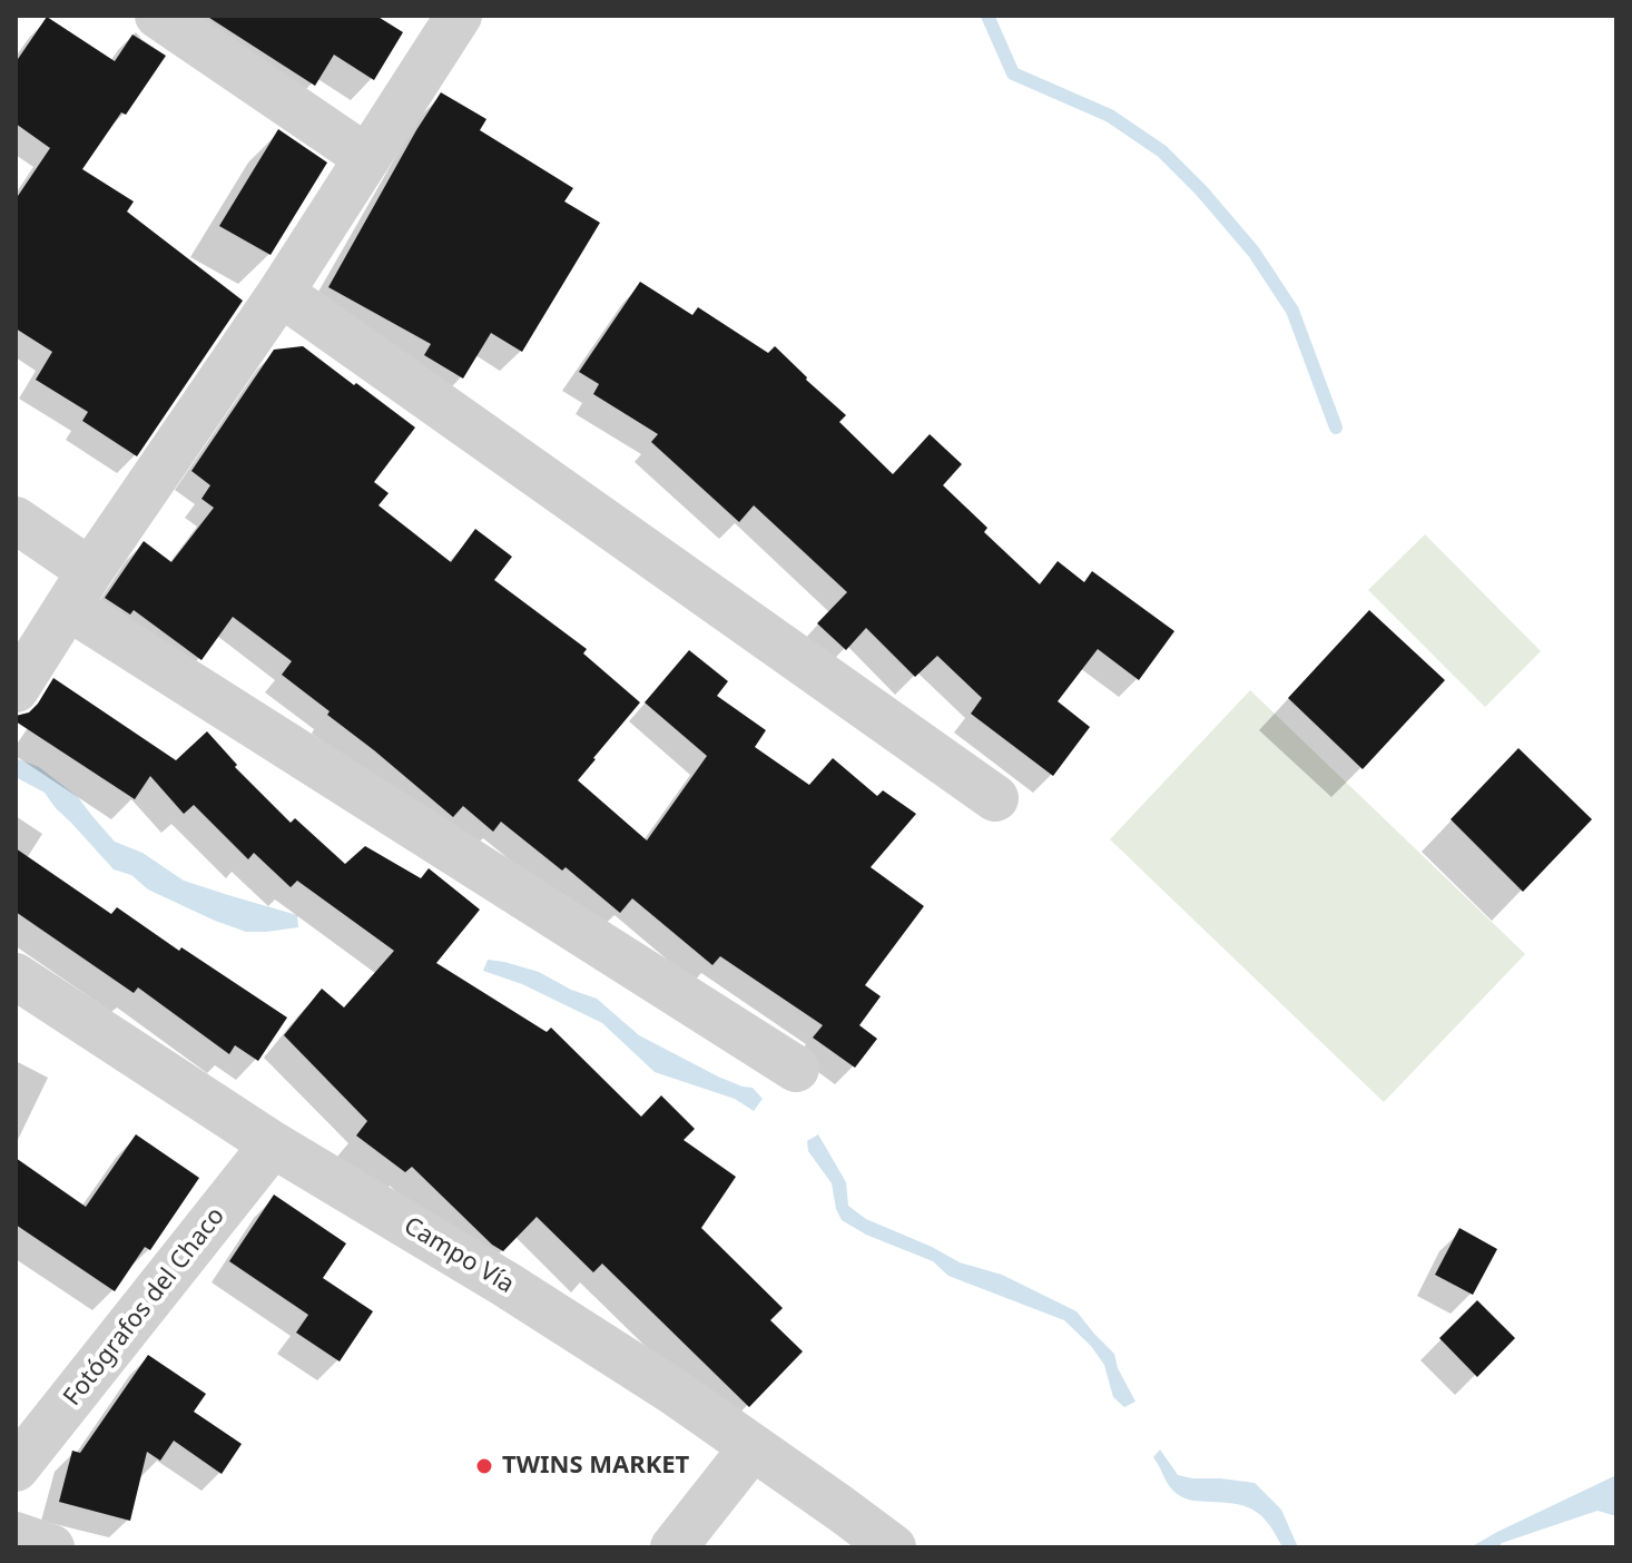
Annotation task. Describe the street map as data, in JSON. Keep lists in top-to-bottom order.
{
  "streets": {
    "street": ["Campo Vía", "Fotógrafos del Chaco"]
  },
  "crossings": [
    ["Campo Vía", "Fotógrafos del Chaco"]
  ],
  "places": ["TWINS MARKET"]
}
